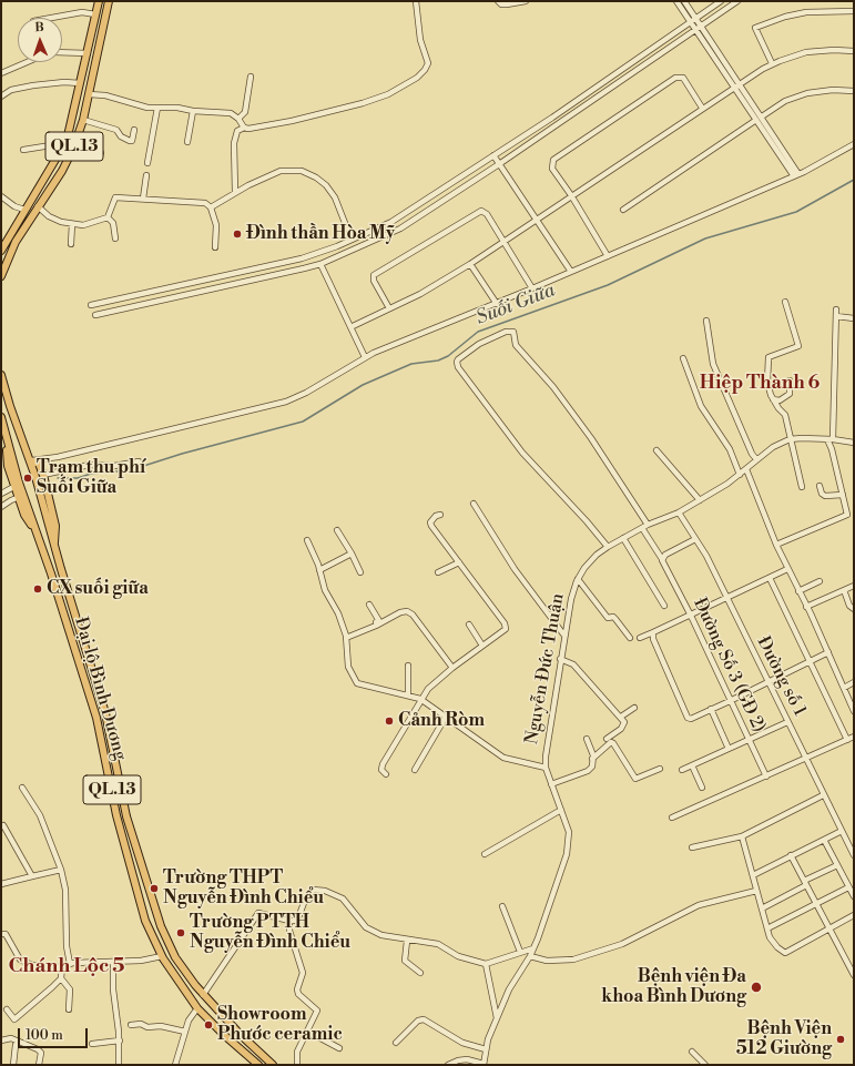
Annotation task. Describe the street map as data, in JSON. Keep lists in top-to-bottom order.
{
  "streets": {
    "highway": ["QL.13", "Đại lộ Bình Dương"],
    "street": ["Đường Số 3 (GĐ 2)", "Nguyễn Đức Thuận", "Đường số 1"]
  },
  "crossings": [
    ["Đường Số 3 (GĐ 2)", "Nguyễn Đức Thuận"],
    ["Nguyễn Đức Thuận", "Đường số 1"]
  ],
  "districts": ["Hiệp Thành 6", "Chánh Lộc 5"],
  "water": ["Suối Giữa"],
  "places": [
    "Đình thần Hòa Mỹ",
    "Trạm thu phí Suối Giữa",
    "CX suối giữa",
    "Cảnh Ròm",
    "Trường THPT Nguyễn Đình Chiểu",
    "Trường PTTH Nguyễn Đình Chiểu",
    "Bệnh viện Đa khoa Bình Dương",
    "Showroom Phước ceramic",
    "Bệnh Viện 512 Giường"
  ],
  "scale_bar": "100 m",
  "north": "top"
}
